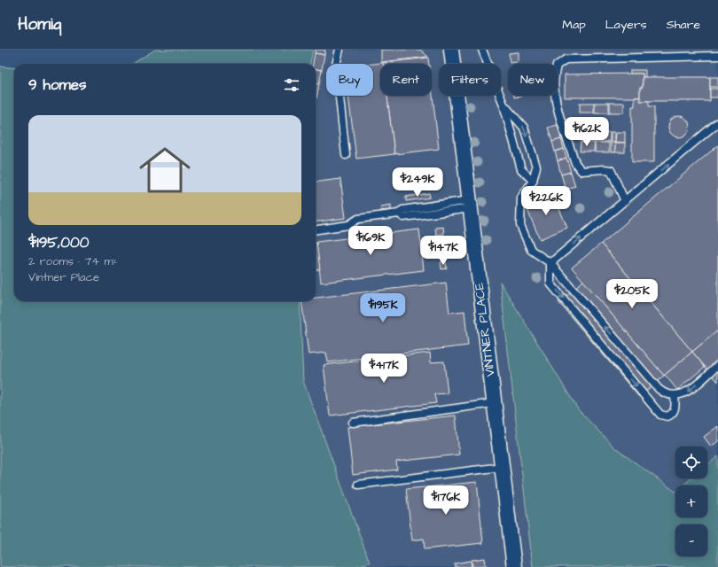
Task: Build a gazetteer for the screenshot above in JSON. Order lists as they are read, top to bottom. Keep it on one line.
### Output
{"streets":{"street":["VINTNER PLACE"]},"page":{"header":"Homiq","nav":["Map","Layers","Share"],"chip":["Buy","Rent","Filters","New"],"heading":"9 homes","list":[{"name":"$195,000","note":"2 rooms · 74 m² · Vintner Place"}],"price":["$162K","$249K","$226K","$169K","$147K","$205K","$195K","$417K","$176K"],"map_buttons":["+","−"]}}
